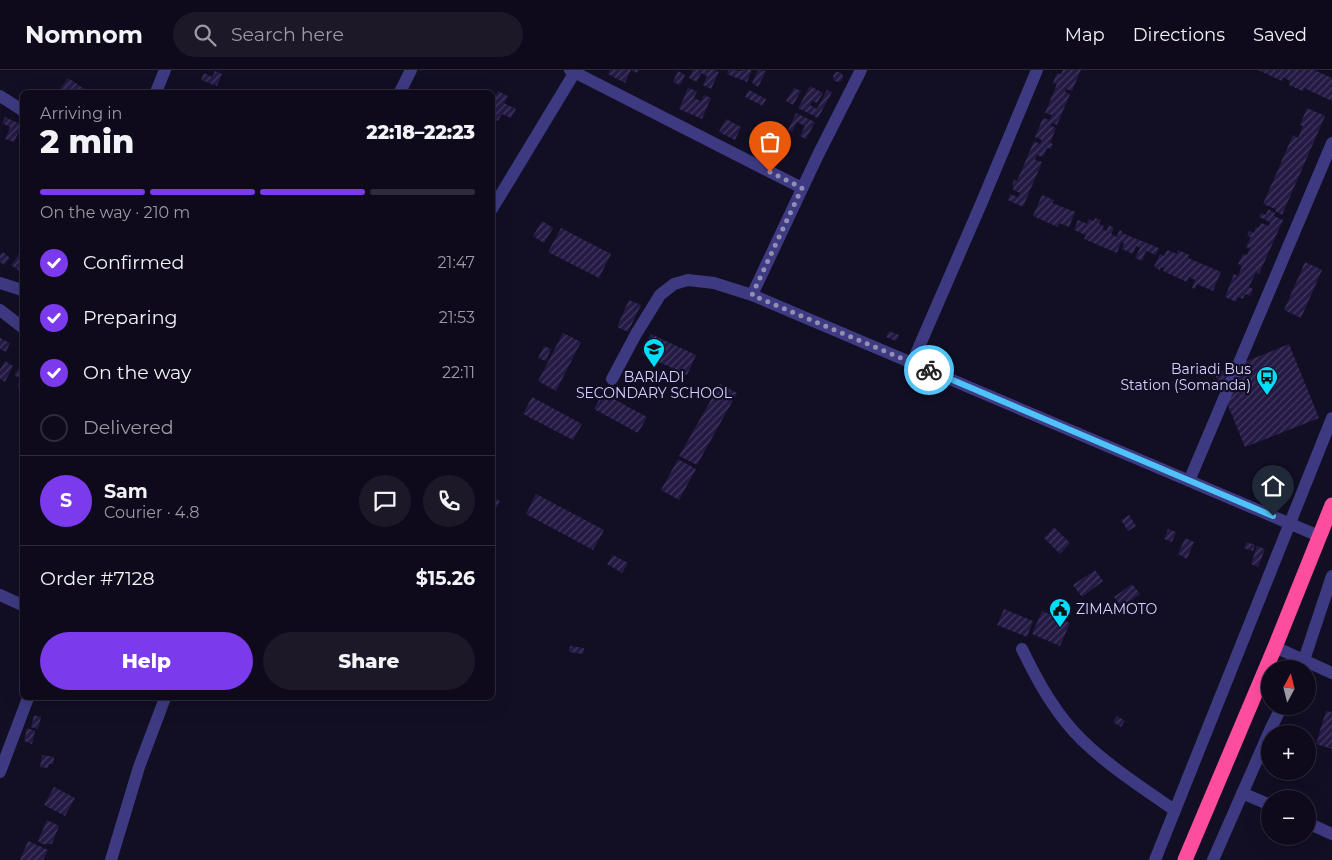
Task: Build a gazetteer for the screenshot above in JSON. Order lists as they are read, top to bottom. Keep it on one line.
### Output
{"places":{"school or university":["BARIADI SECONDARY SCHOOL"],"bus stop":["Bariadi Bus Station (Somanda)"],"public building":["ZIMAMOTO"]},"north":"top","page":{"header":"Nomnom","search":"Search here","nav":["Map","Directions","Saved"],"heading":["2 min","Arriving in","22:18–22:23"],"panel":["Sam","Courier · 4.8","Order #7128","$15.26"],"bar":"On the way · 210 m","list":[["Confirmed","21:47"],["Preparing","21:53"],["On the way","22:11"],"Delivered"],"round":"S","buttons":["Help","Share"],"map_buttons":["+","−"]}}
